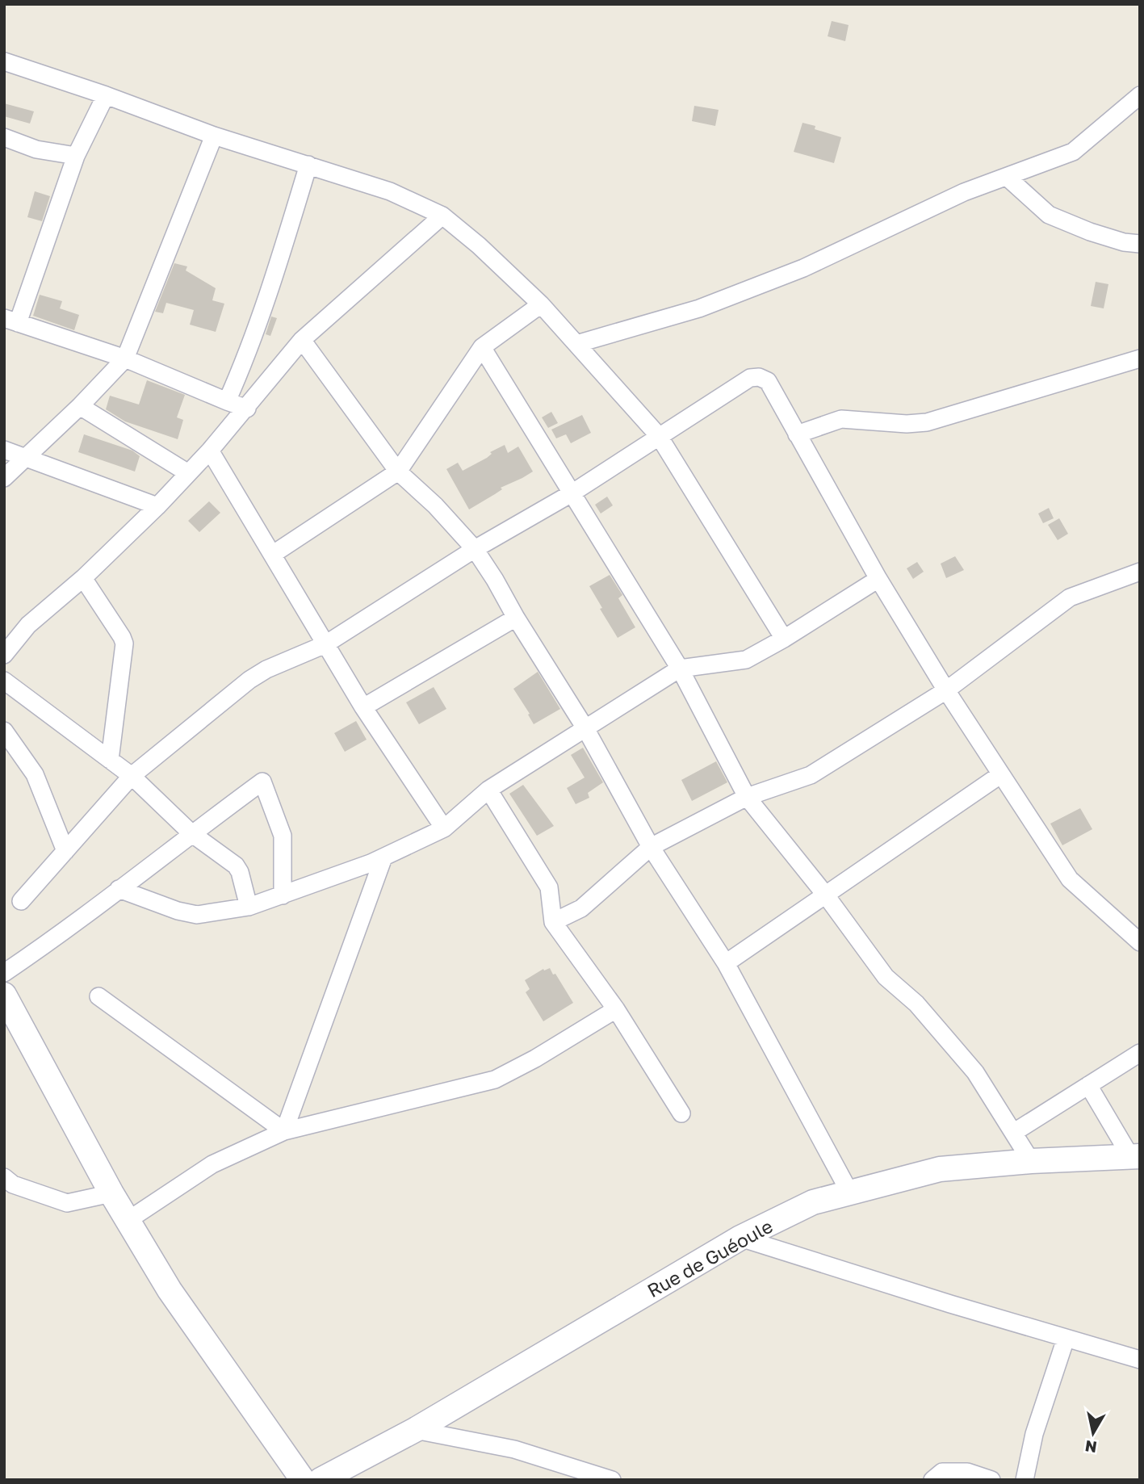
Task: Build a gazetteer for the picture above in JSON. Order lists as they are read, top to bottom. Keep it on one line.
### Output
{"streets":{"main road":["Rue de Guéoule"]},"north":"bottom"}
